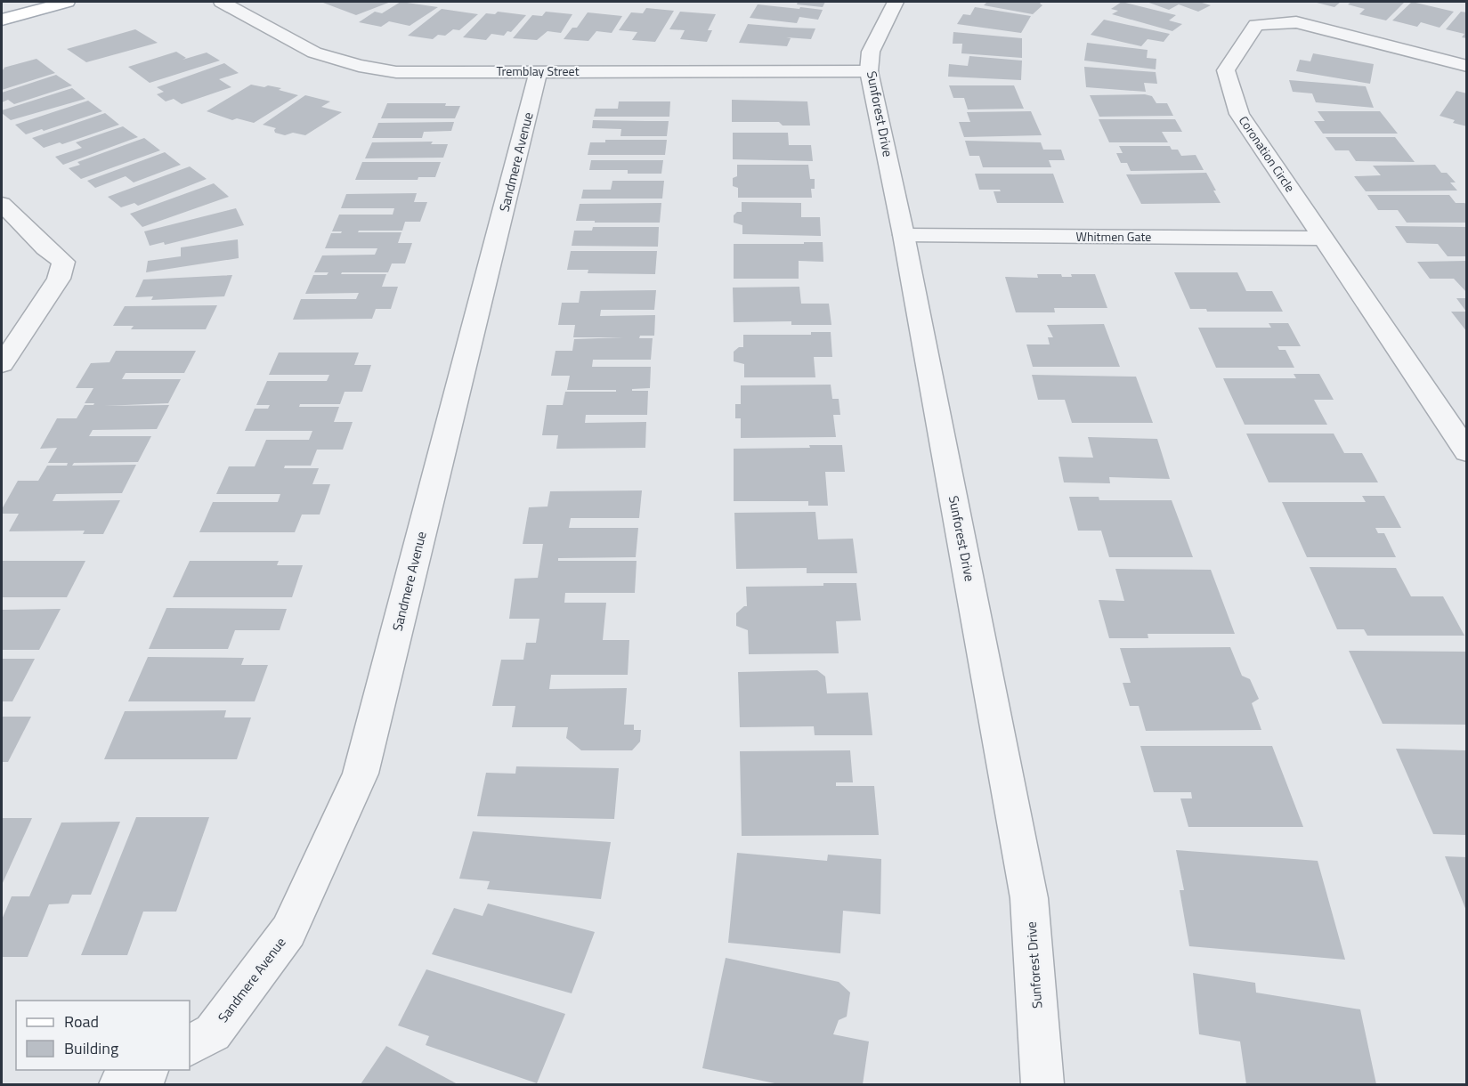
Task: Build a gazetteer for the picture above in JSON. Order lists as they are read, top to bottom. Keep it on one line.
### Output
{"streets":{"street":["Tremblay Street","Sunforest Drive","Coronation Circle","Sandmere Avenue","Whitmen Gate"]},"crossings":[["Tremblay Street","Sunforest Drive"],["Tremblay Street","Sandmere Avenue"],["Sunforest Drive","Whitmen Gate"],["Coronation Circle","Whitmen Gate"]],"legend":["Road","Building"]}
